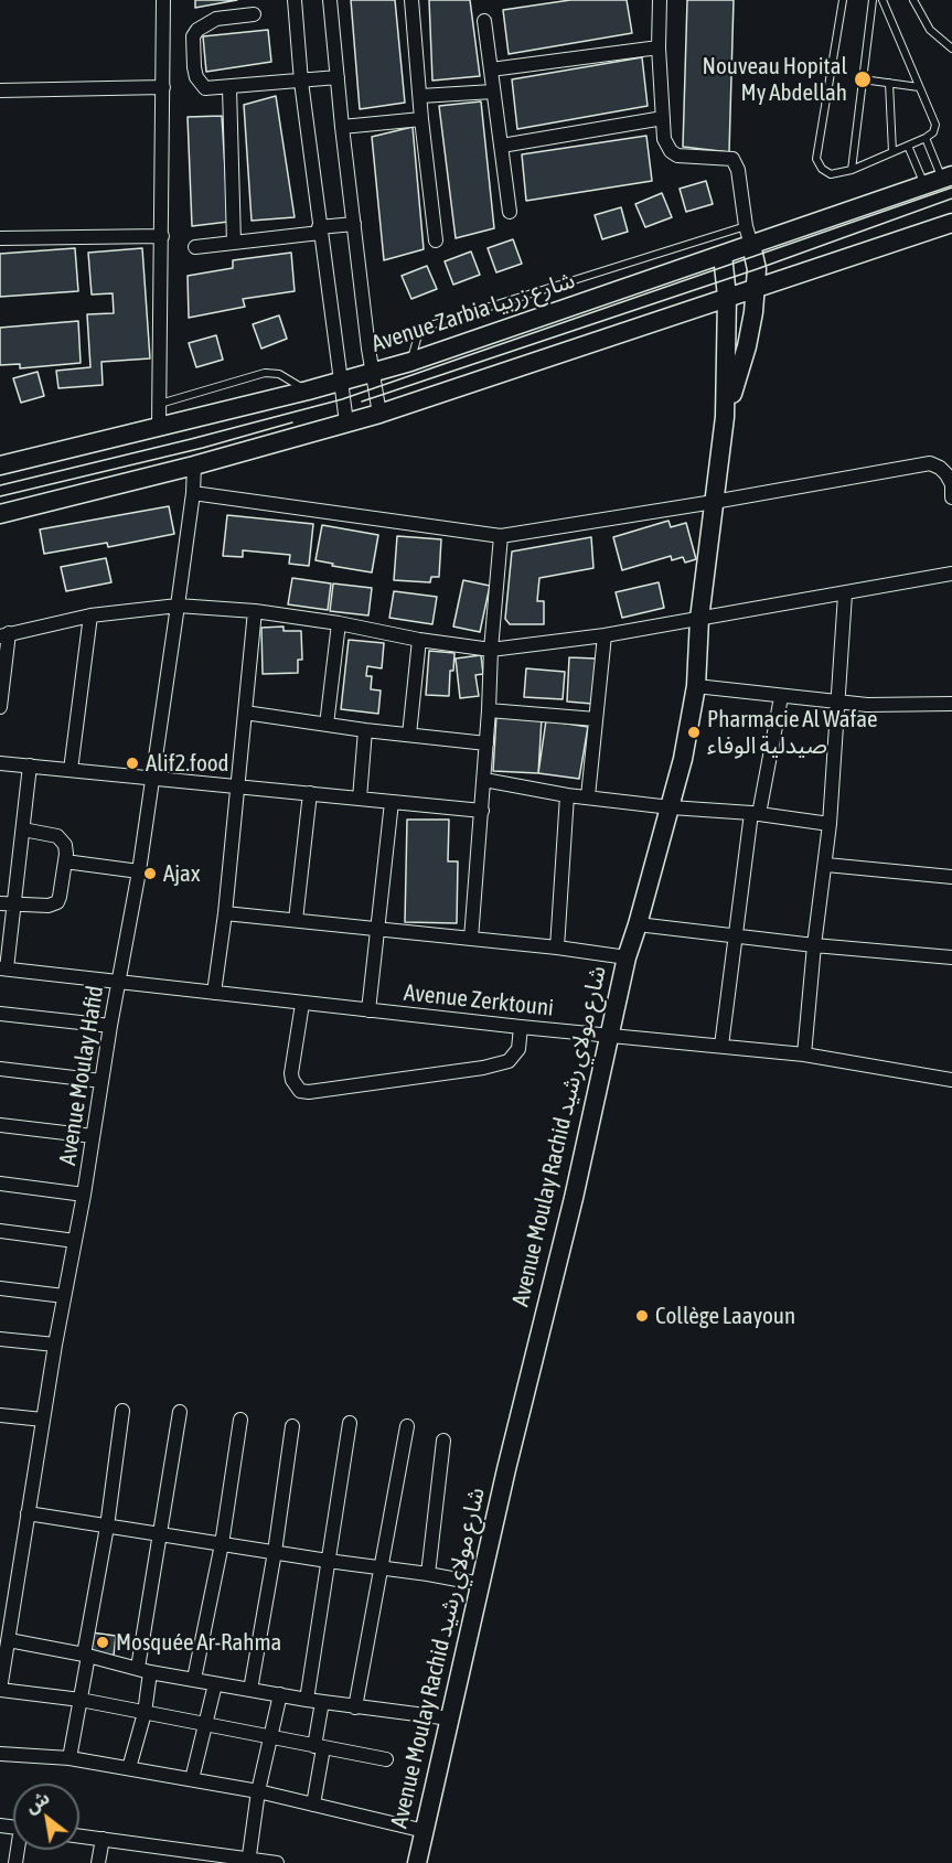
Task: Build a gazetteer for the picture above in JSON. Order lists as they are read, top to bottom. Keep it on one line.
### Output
{"streets":{"main road":["Avenue Zarbia شارع زربيا","Avenue Moulay Rachid شارع مولاي رشيد"],"street":["Avenue Zerktouni","Avenue Moulay Hafid"]},"crossings":[["Avenue Zarbia شارع زربيا","Avenue Moulay Rachid شارع مولاي رشيد"],["Avenue Zerktouni","Avenue Moulay Hafid"],["Avenue Zerktouni","Avenue Moulay Rachid شارع مولاي رشيد"]],"places":["Nouveau Hopital My Abdellah","Pharmacie Al Wafae صيدلية الوفاء","Alif2.food","Ajax","Collège Laayoun","Mosquée Ar-Rahma"],"north":"top left"}
